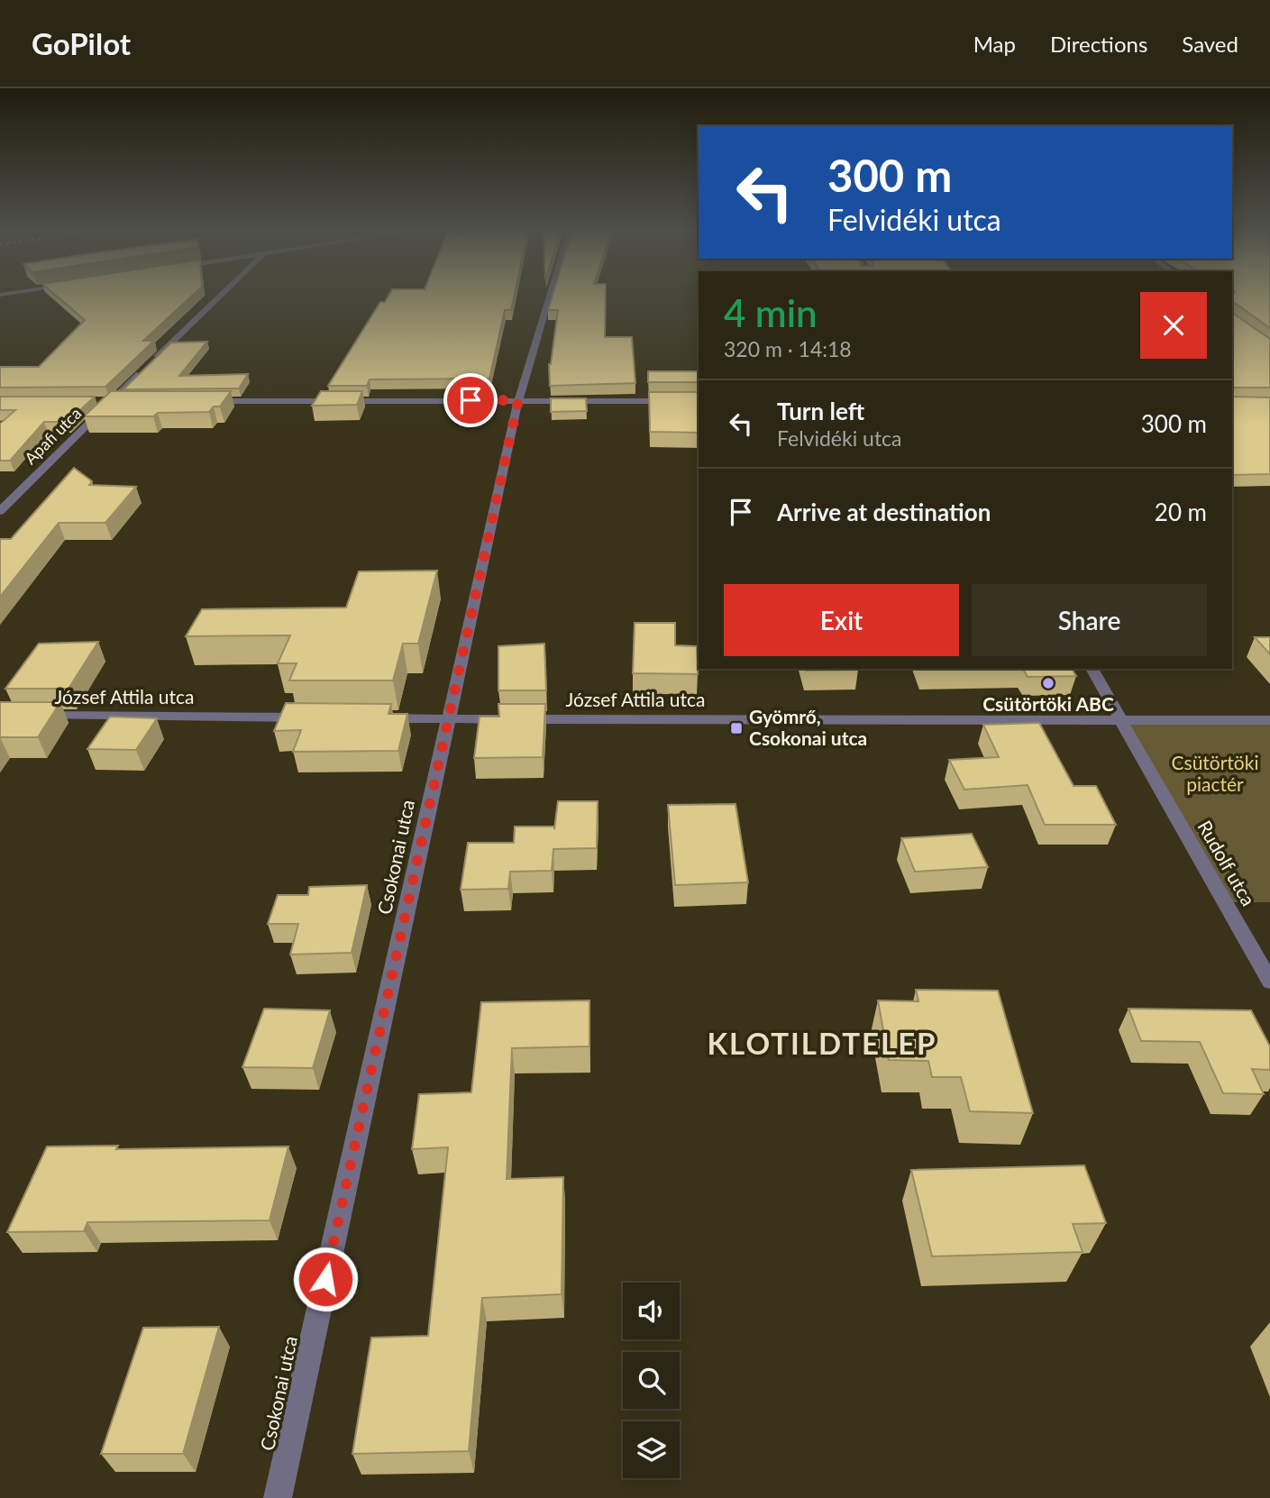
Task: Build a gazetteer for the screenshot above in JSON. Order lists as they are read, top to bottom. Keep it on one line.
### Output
{"streets":{"street":["Apafi utca","József Attila utca","Csokonai utca","Rudolf utca"]},"crossings":[["József Attila utca","Csokonai utca"],["József Attila utca","Rudolf utca"]],"districts":["KLOTILDTELEP"],"parks":["Csütörtöki piactér"],"places":{"other":["Csütörtöki ABC"],"transit":["Gyömrő, Csokonai utca"]},"page":{"header":"GoPilot","nav":["Map","Directions","Saved"],"turn":["300 m","Felvidéki utca"],"heading":["4 min","320 m · 14:18"],"list":[{"name":"Turn left","note":"Felvidéki utca","value":"300 m"},{"name":"Arrive at destination","value":"20 m"}],"buttons":["Exit","Share"]}}
